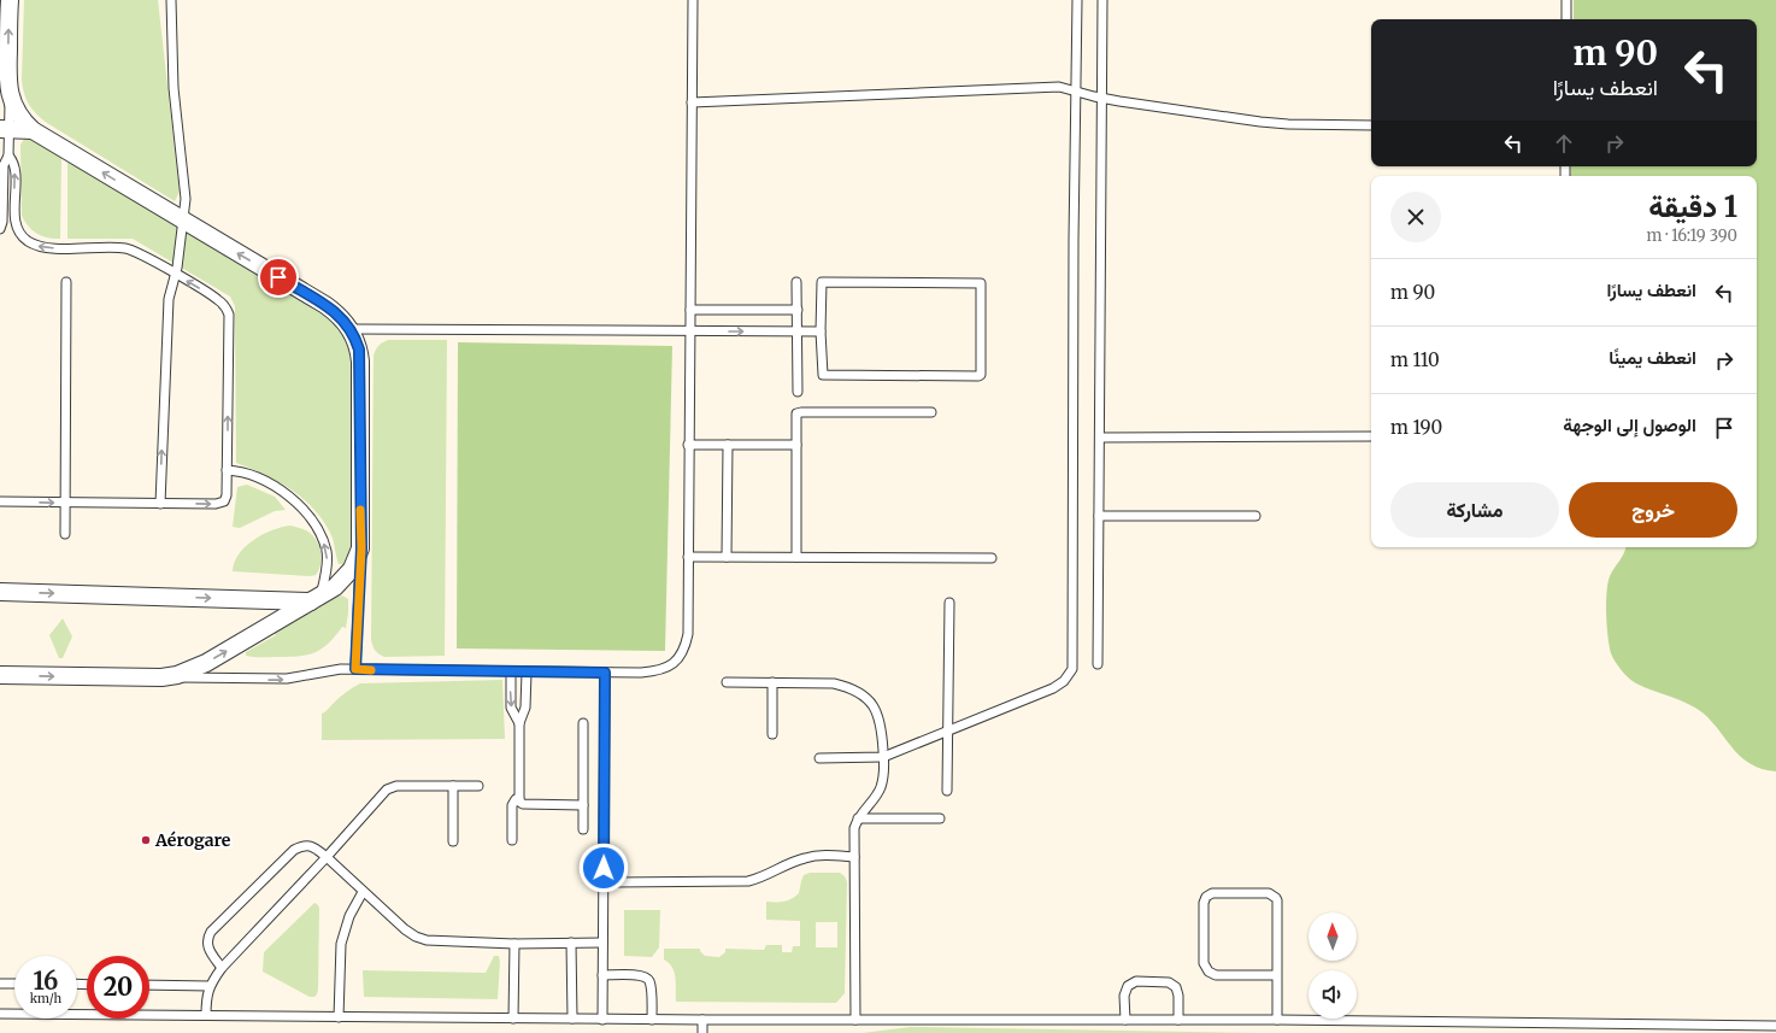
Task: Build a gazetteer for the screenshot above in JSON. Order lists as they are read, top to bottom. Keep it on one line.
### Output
{"places":["Aérogare"],"north":"top","page":{"turn":["90 m","انعطف يسارًا"],"heading":["1 دقيقة","390 m · 16:19"],"list":[{"name":"انعطف يسارًا","value":"90 m"},{"name":"انعطف يمينًا","value":"110 m"},{"name":"الوصول إلى الوجهة","value":"190 m"}],"buttons":["خروج","مشاركة"],"speed":"16 km/h","limit":"20"}}
